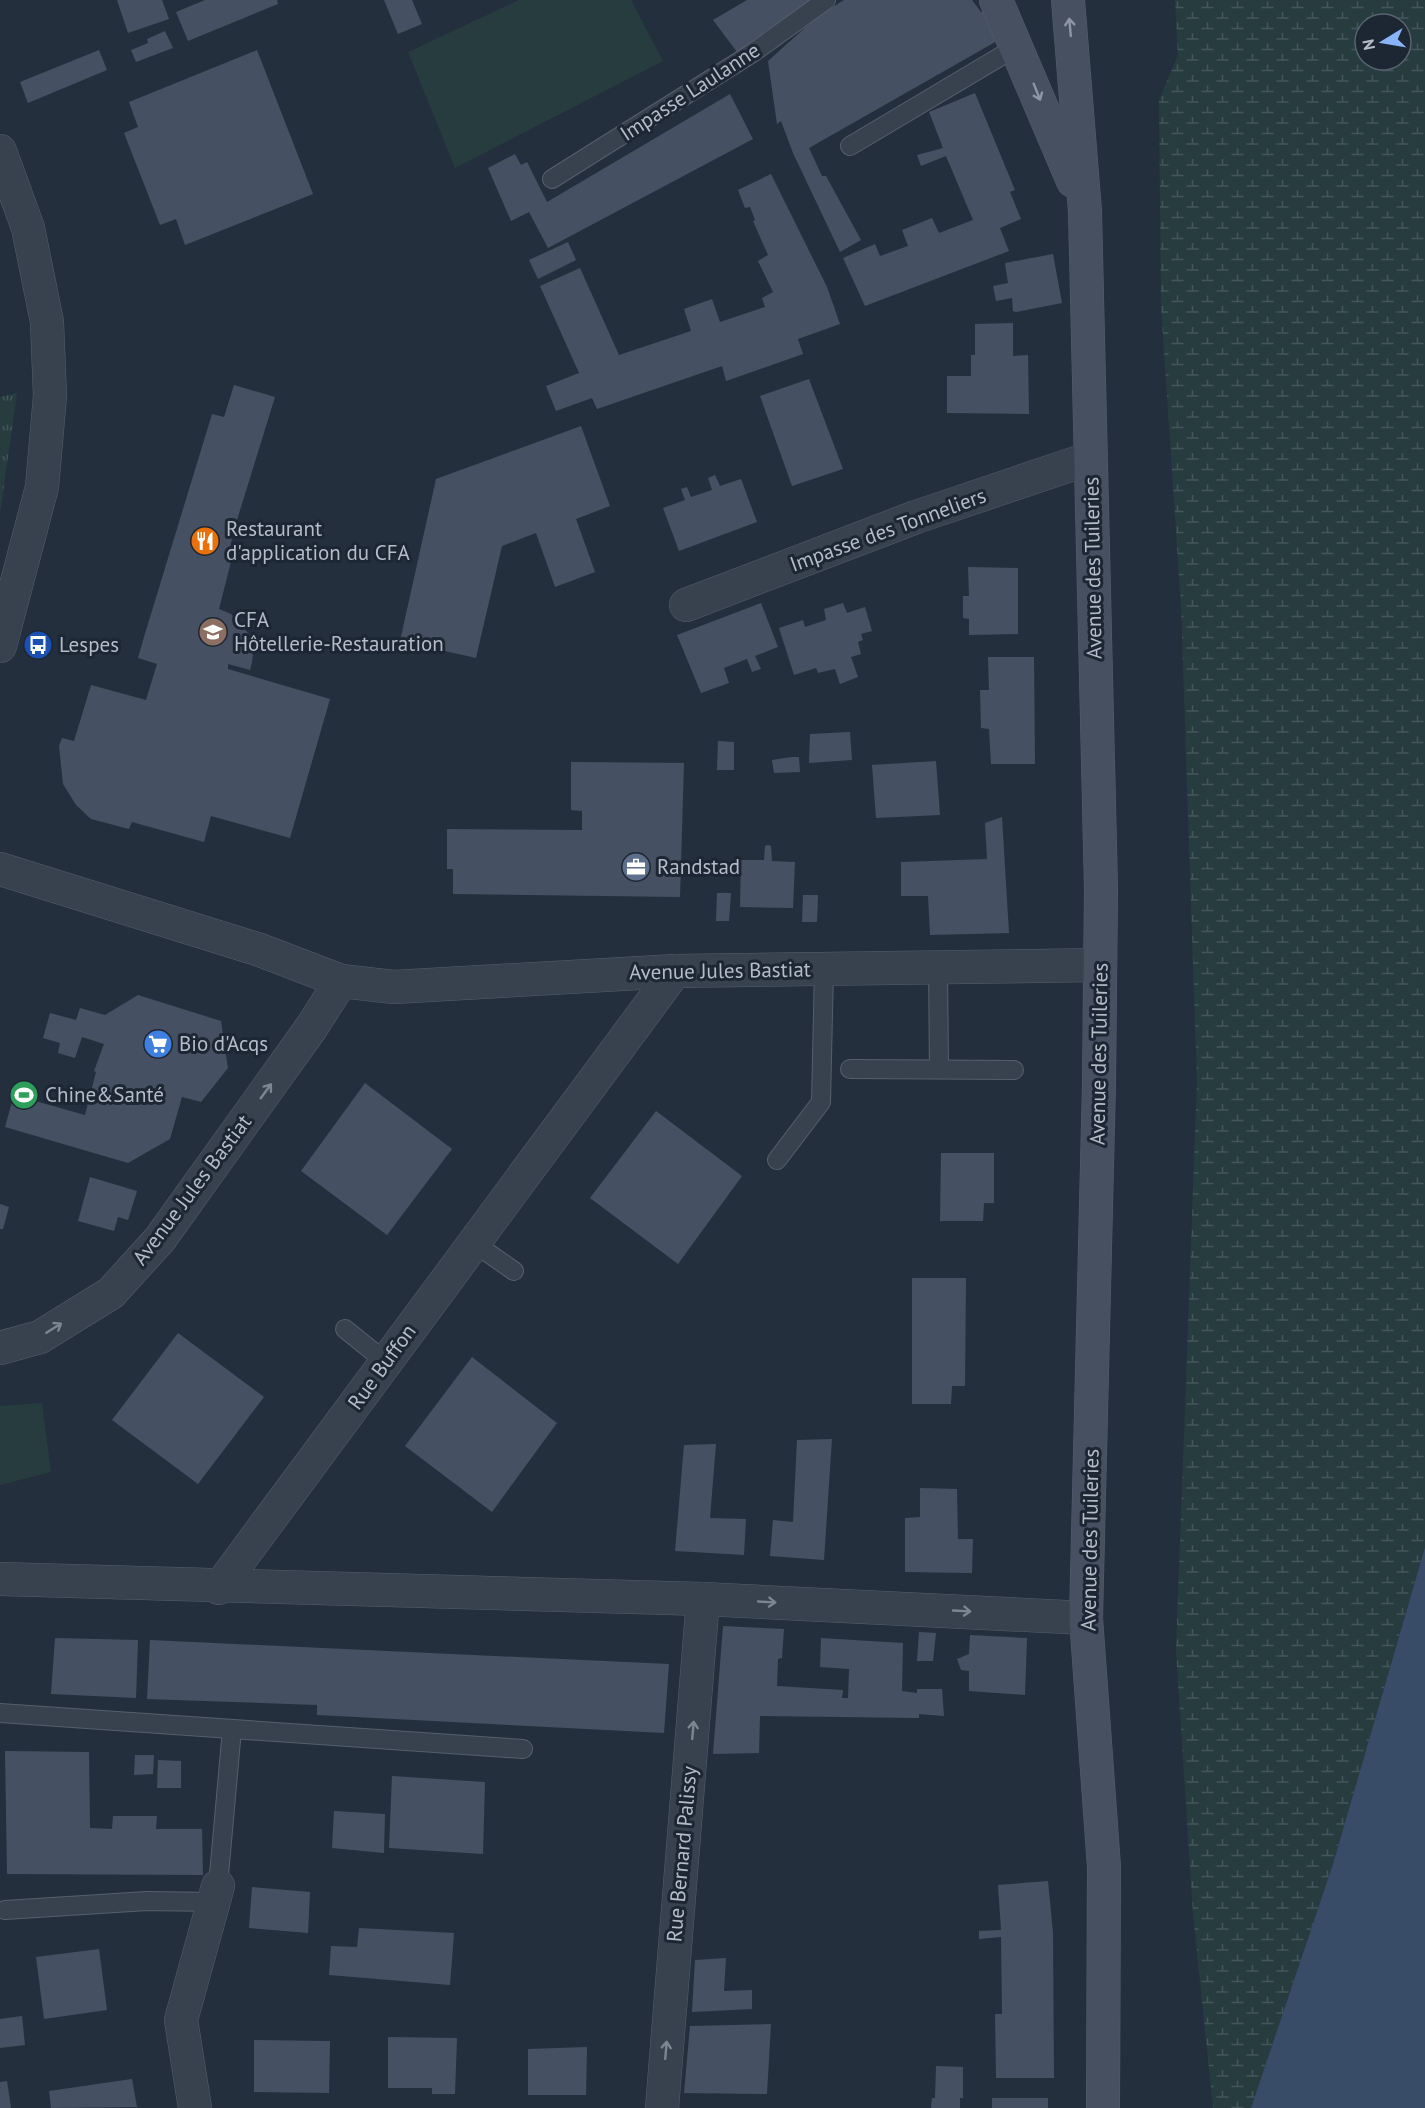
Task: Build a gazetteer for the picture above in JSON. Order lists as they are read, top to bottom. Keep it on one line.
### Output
{"streets":{"main road":["Avenue des Tuileries"],"street":["Impasse des Tonneliers","Avenue Jules Bastiat","Rue Buffon","Rue Bernard Palissy"],"lane":["Impasse Laulanne"]},"crossings":[["Impasse des Tonneliers","Avenue des Tuileries"],["Avenue des Tuileries","Avenue Jules Bastiat"],["Avenue Jules Bastiat","Rue Buffon"]],"one_way":["Rue Bernard Palissy"],"places":{"restaurant":["Restaurant d'application du CFA"],"school or university":["CFA Hôtellerie-Restauration"],"bus stop":["Lespes"],"office":["Randstad"],"supermarket":["Bio d'Acqs"],"sports":["Chine&Santé"]},"north":"left"}
